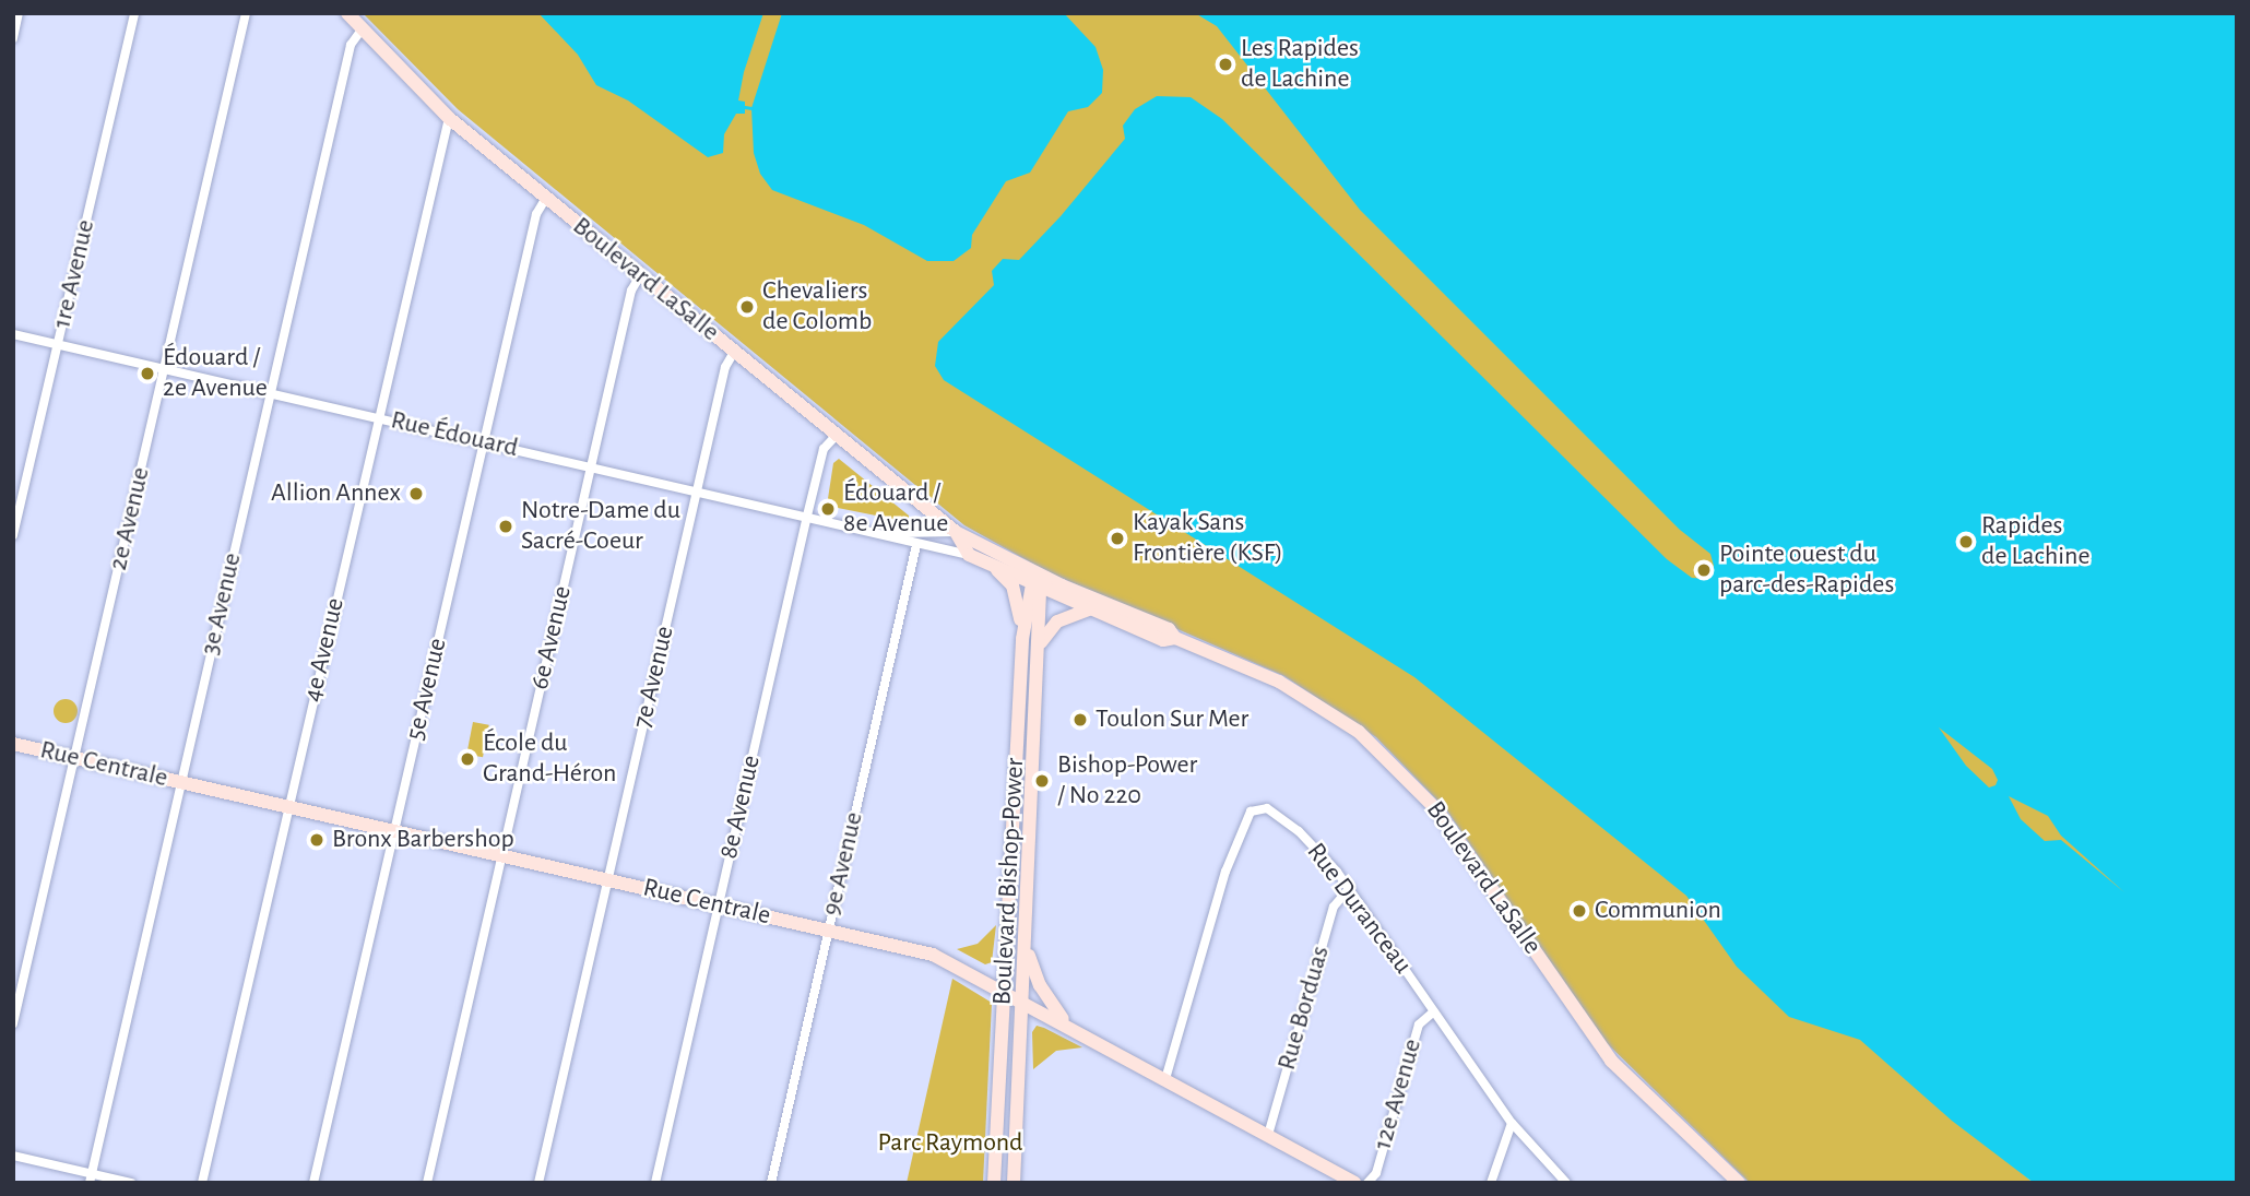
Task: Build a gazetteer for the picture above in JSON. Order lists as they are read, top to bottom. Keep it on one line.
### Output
{"streets":{"street":["1re Avenue","Boulevard LaSalle","Rue Édouard","2e Avenue","3e Avenue","6e Avenue","4e Avenue","7e Avenue","5e Avenue","Rue Centrale","8e Avenue","9e Avenue","Boulevard Bishop-Power","Rue Duranceau","Rue Borduas","12e Avenue"]},"crossings":[["1re Avenue","Rue Édouard"],["Boulevard LaSalle","Rue Édouard"],["Boulevard LaSalle","3e Avenue"],["Boulevard LaSalle","6e Avenue"],["Boulevard LaSalle","4e Avenue"],["Boulevard LaSalle","7e Avenue"],["Boulevard LaSalle","5e Avenue"],["Boulevard LaSalle","8e Avenue"],["Boulevard LaSalle","Boulevard Bishop-Power"],["Rue Édouard","2e Avenue"],["Rue Édouard","3e Avenue"],["Rue Édouard","6e Avenue"],["Rue Édouard","4e Avenue"],["Rue Édouard","7e Avenue"],["Rue Édouard","5e Avenue"],["Rue Édouard","8e Avenue"],["Rue Édouard","9e Avenue"],["2e Avenue","Rue Centrale"],["3e Avenue","Rue Centrale"],["6e Avenue","Rue Centrale"],["4e Avenue","Rue Centrale"],["7e Avenue","Rue Centrale"],["5e Avenue","Rue Centrale"],["Rue Centrale","8e Avenue"],["Rue Centrale","9e Avenue"],["Rue Centrale","Boulevard Bishop-Power"],["Rue Centrale","Rue Duranceau"],["Rue Centrale","Rue Borduas"],["Rue Duranceau","Rue Borduas"],["Rue Duranceau","12e Avenue"]],"parks":["Parc Raymond"],"places":["Les Rapides de Lachine","Chevaliers de Colomb","Édouard / 2e Avenue","Allion Annex","Édouard / 8e Avenue","Notre-Dame du Sacré-Coeur","Kayak Sans Frontière (KSF)","Rapides de Lachine","Pointe ouest du parc-des-Rapides","Toulon Sur Mer","École du Grand-Héron","Bishop-Power / No 220","Bronx Barbershop","Communion"]}
